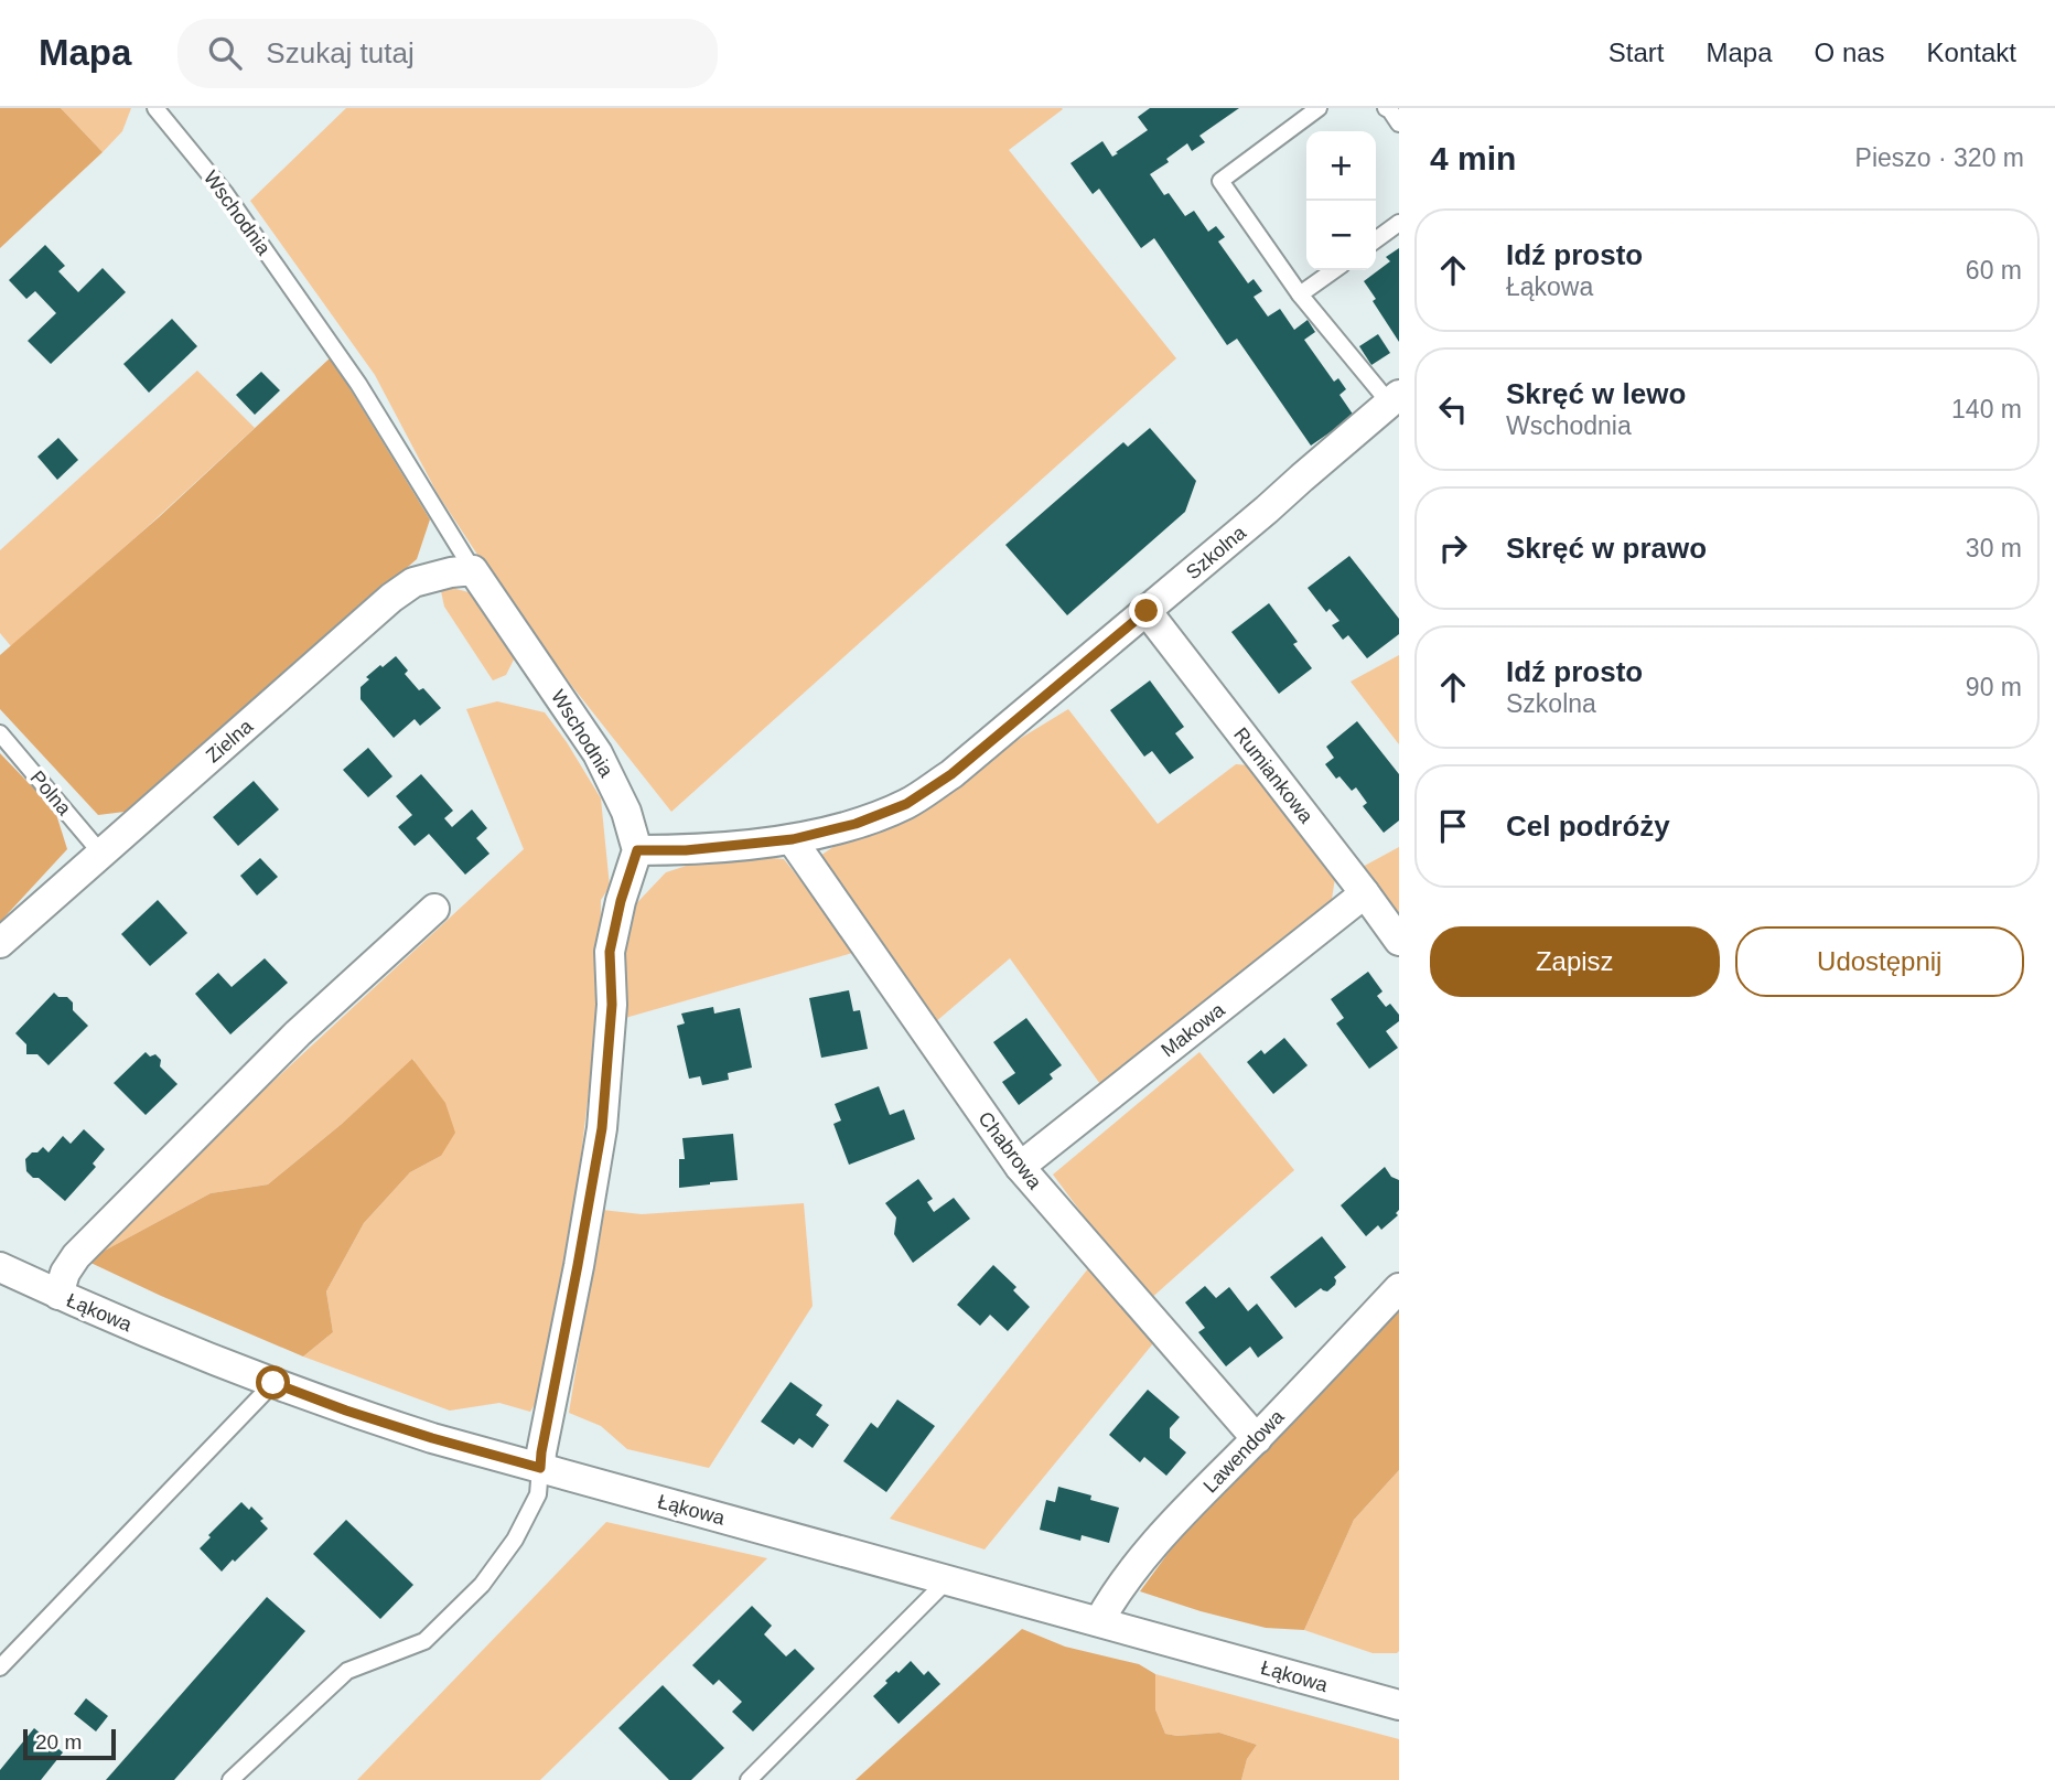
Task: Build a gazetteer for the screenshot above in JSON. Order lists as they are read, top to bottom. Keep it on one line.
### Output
{"streets":{"street":["Wschodnia","Szkolna","Zielna","Rumiankowa","Makowa","Chabrowa","Łąkowa","Lawendowa"],"lane":["Polna"]},"crossings":[["Wschodnia","Szkolna"],["Wschodnia","Zielna"],["Szkolna","Rumiankowa"],["Szkolna","Chabrowa"],["Zielna","Polna"],["Rumiankowa","Makowa"],["Makowa","Chabrowa"],["Chabrowa","Lawendowa"],["Łąkowa","Lawendowa"]],"scale_bar":"20 m","page":{"header":"Mapa","search":"Szukaj tutaj","nav":["Start","Mapa","O nas","Kontakt"],"heading":["4 min","Pieszo · 320 m"],"map_buttons":["+","−"],"list":[["Idź prosto","Łąkowa","60 m"],["Skręć w lewo","Wschodnia","140 m"],["Skręć w prawo","30 m"],["Idź prosto","Szkolna","90 m"],"Cel podróży"],"buttons":["Zapisz","Udostępnij"],"scale":"20 m"}}
